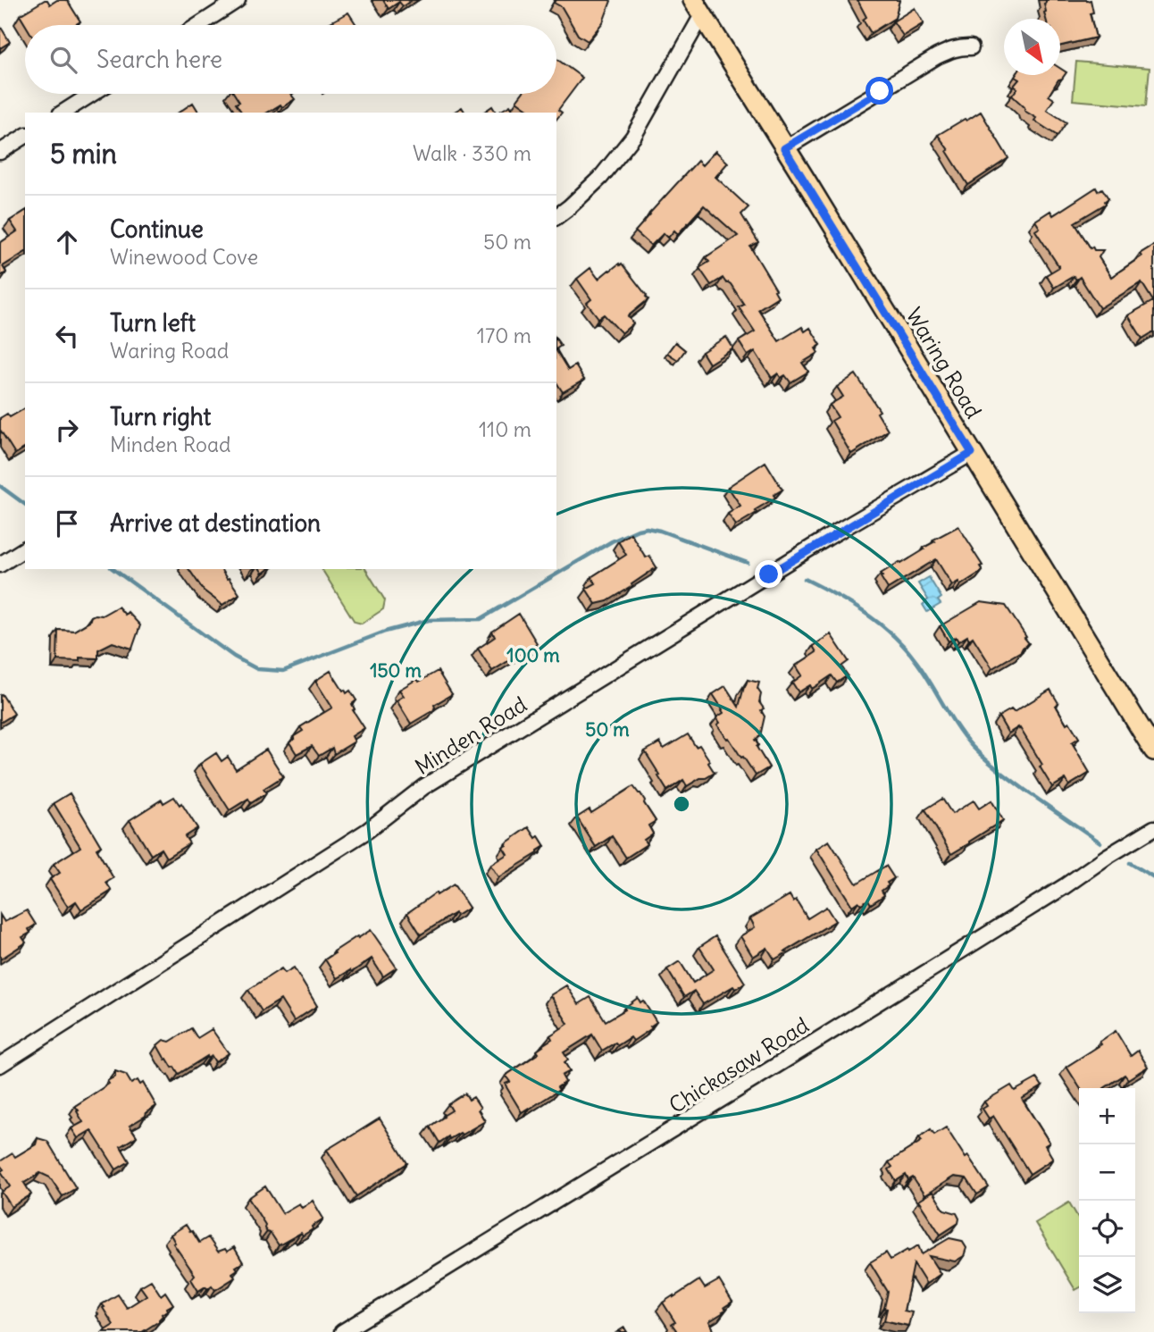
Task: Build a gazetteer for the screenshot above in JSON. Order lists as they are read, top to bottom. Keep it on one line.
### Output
{"streets":{"main road":["Waring Road"],"street":["Minden Road","Chickasaw Road"]},"crossings":[["Waring Road","Minden Road"]],"north":"bottom right","page":{"search":"Search here","heading":["5 min","Walk · 330 m"],"list":[["Continue","Winewood Cove","50 m"],["Turn left","Waring Road","170 m"],["Turn right","Minden Road","110 m"],"Arrive at destination"],"map_buttons":["+","−"]},"rings":["100 m","150 m","50 m"]}
